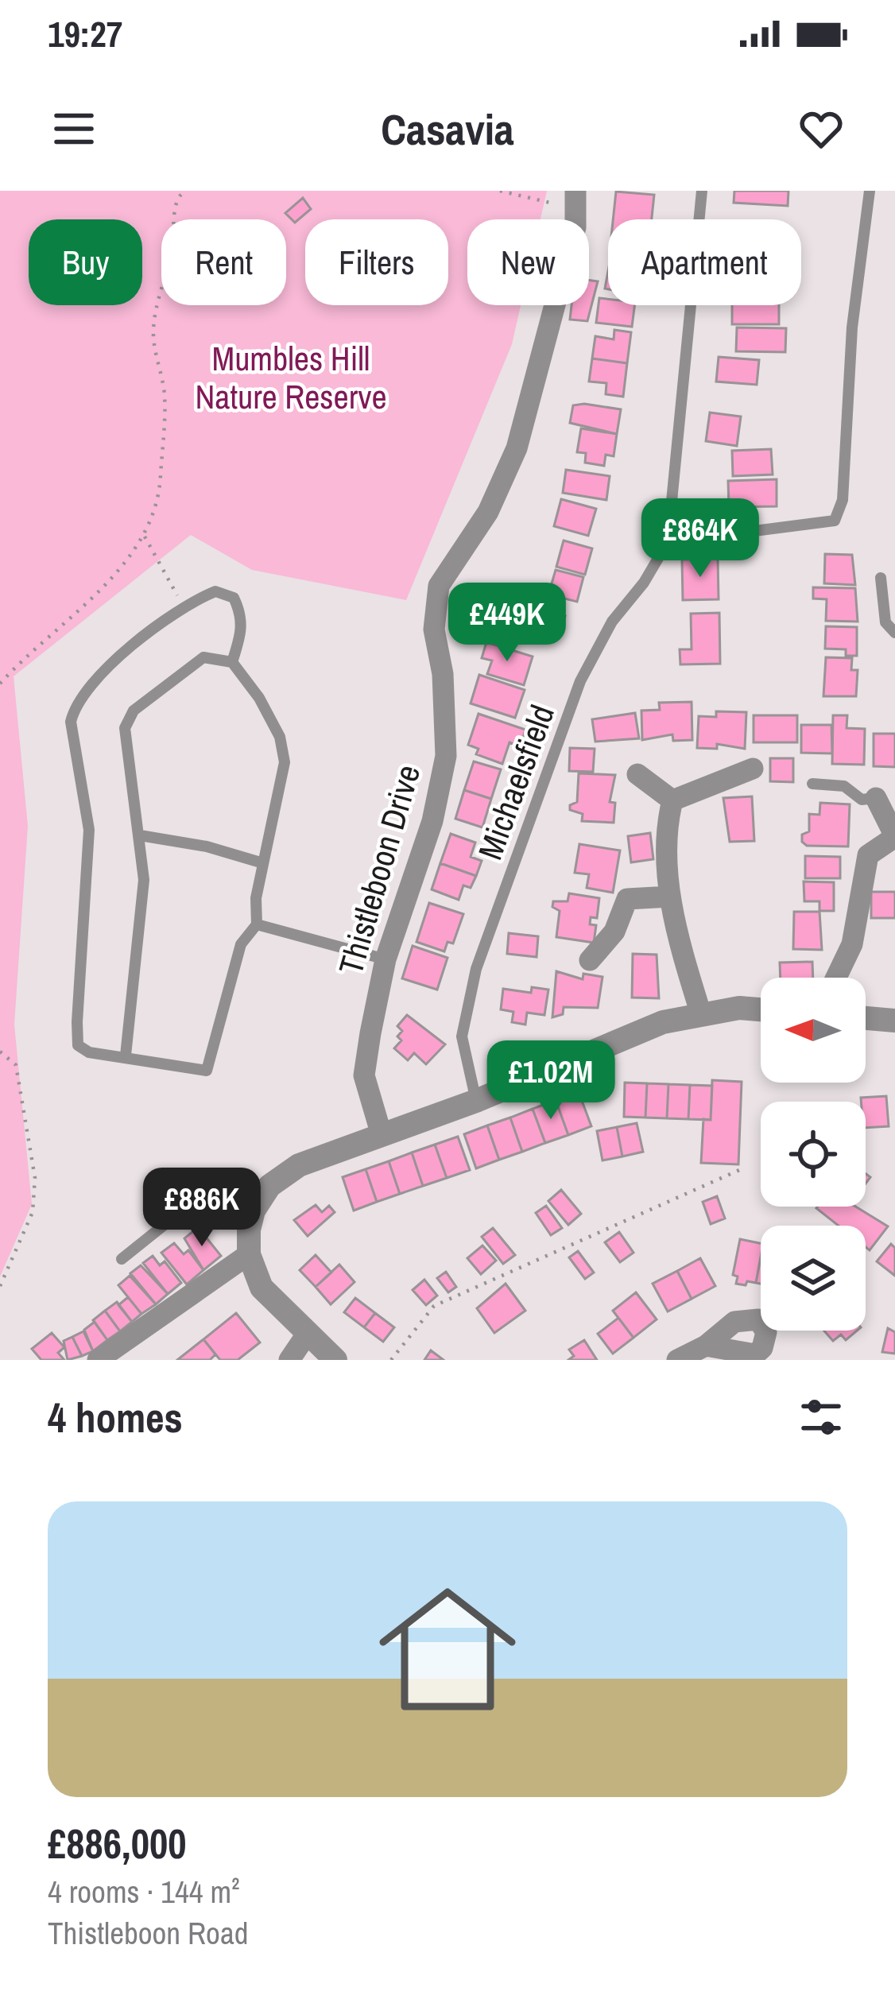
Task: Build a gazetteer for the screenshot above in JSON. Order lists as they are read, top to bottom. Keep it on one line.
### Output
{"streets":{"street":["Thistleboon Drive"],"lane":["Michaelsfield"]},"parks":["Mumbles Hill Nature Reserve"],"north":"left","page":{"status":"19:27","header":"Casavia","chip":["Buy","Rent","Filters","New","Apartment"],"price":["£864K","£449K","£1.02M","£886K"],"heading":"4 homes","list":[{"name":"£886,000","note":"4 rooms · 144 m² · Thistleboon Road"}]}}
